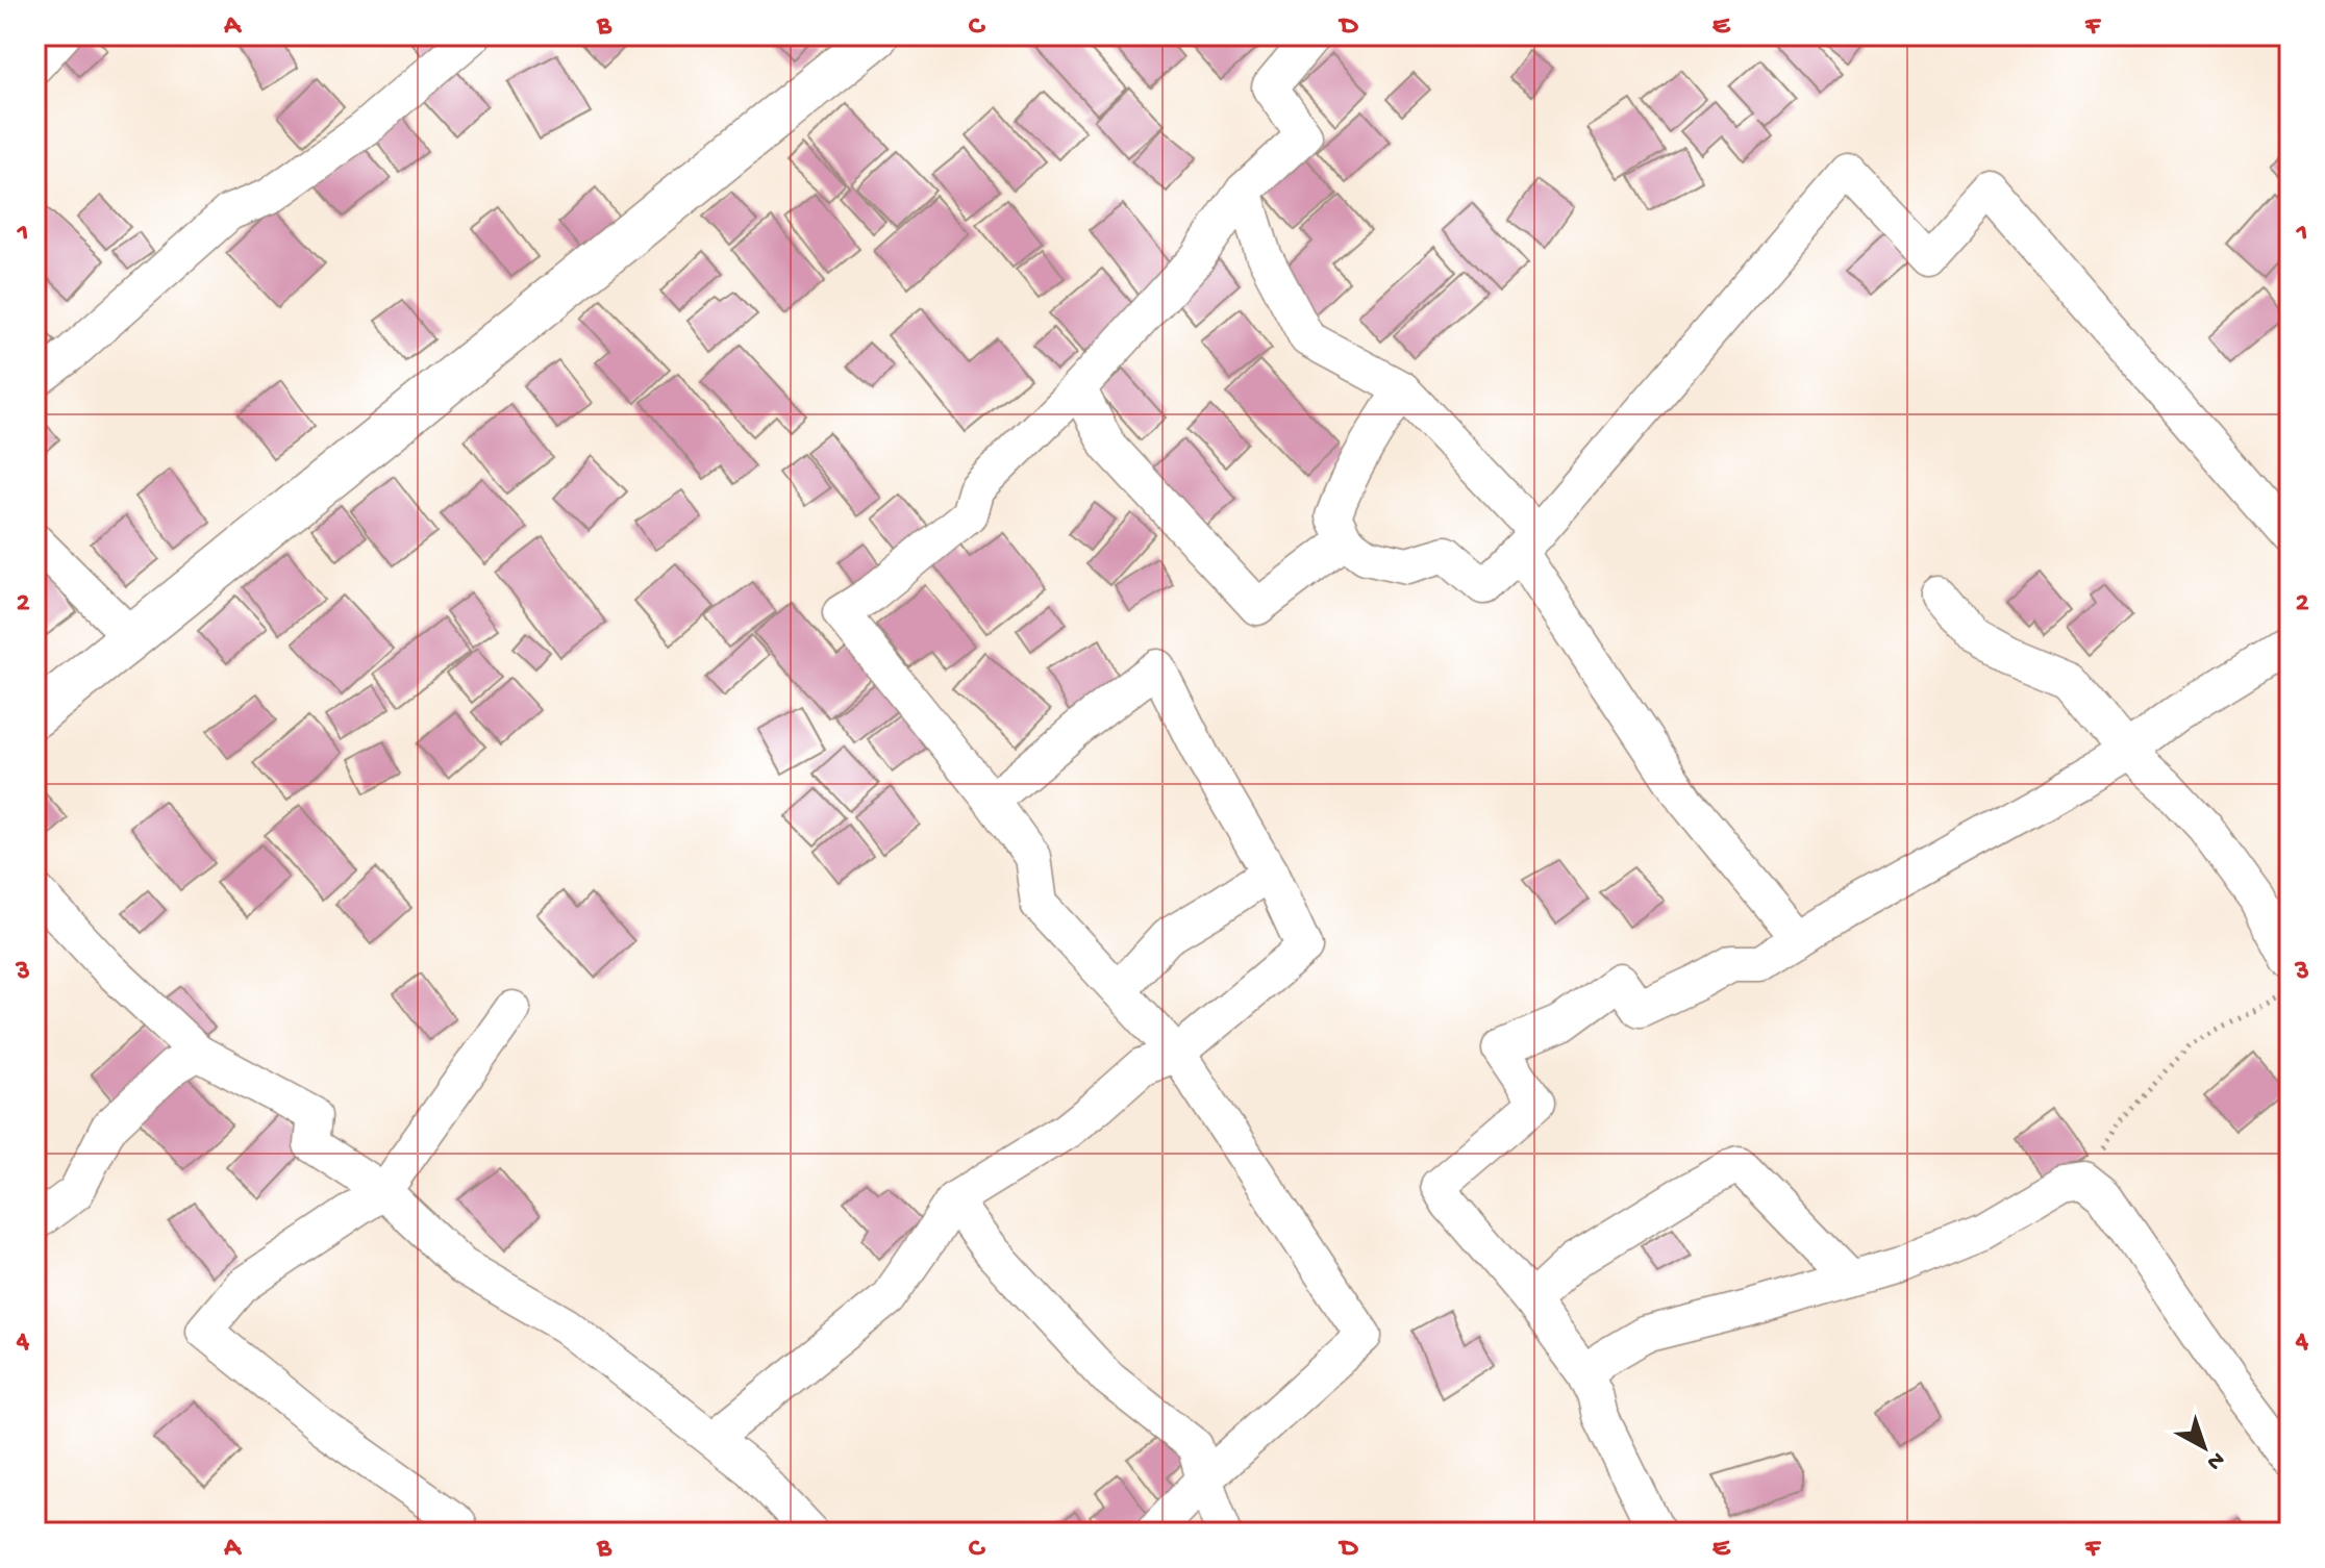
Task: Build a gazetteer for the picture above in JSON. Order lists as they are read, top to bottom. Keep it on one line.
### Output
{"north":"bottom right","grid":{"columns":["A","B","C","D","E","F"],"rows":["1","2","3","4"]}}
